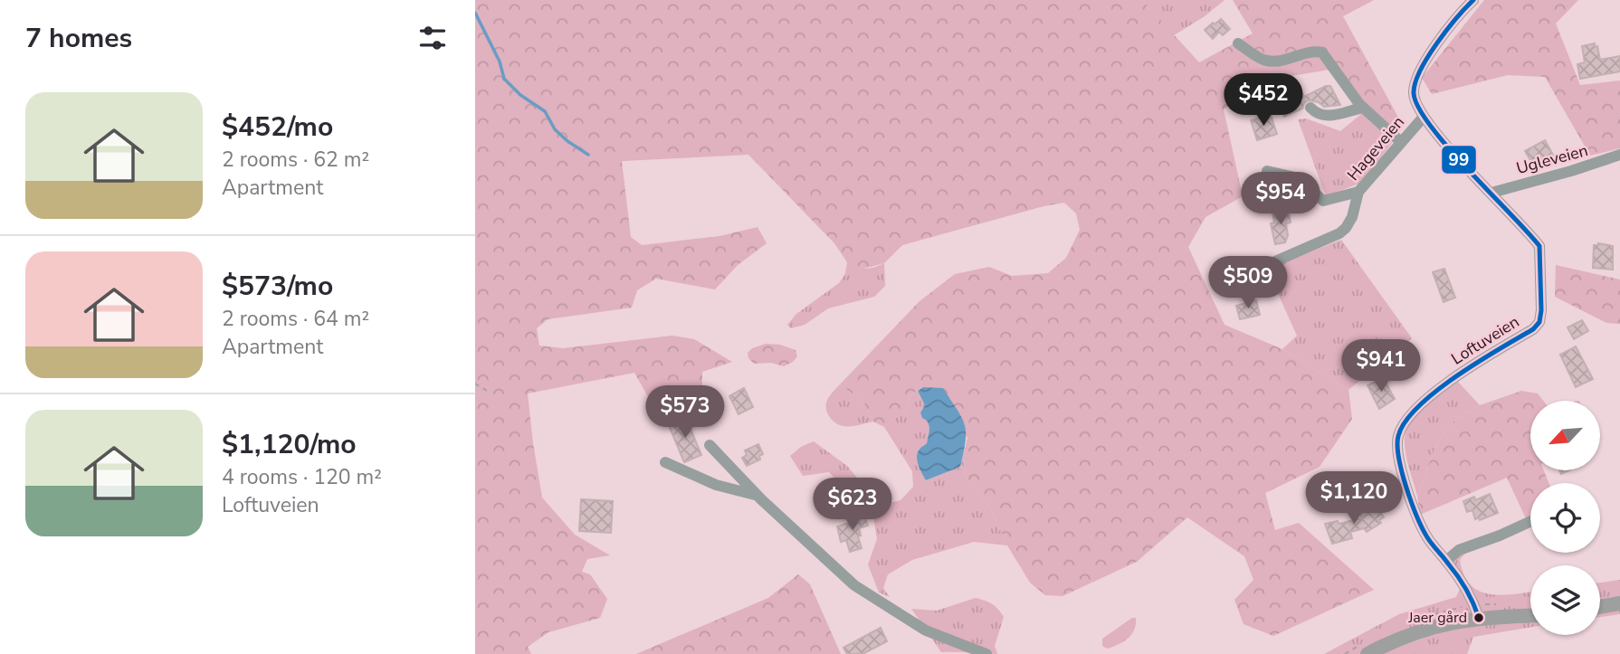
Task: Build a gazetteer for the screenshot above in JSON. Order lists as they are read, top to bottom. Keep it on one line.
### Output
{"streets":{"street":["Hageveien","Ugleveien","Loftuveien"]},"crossings":[["Hageveien","Loftuveien"],["Ugleveien","Loftuveien"]],"places":["Jaer gård"],"lines":["transit line 99"],"north":"bottom left","page":{"heading":"7 homes","price":["$452","$954","$509","$941","$573","$1,120","$623"],"list":[{"name":"$452/mo","note":"2 rooms · 62 m² · Apartment"},{"name":"$573/mo","note":"2 rooms · 64 m² · Apartment"},{"name":"$1,120/mo","note":"4 rooms · 120 m² · Loftuveien"}]}}
